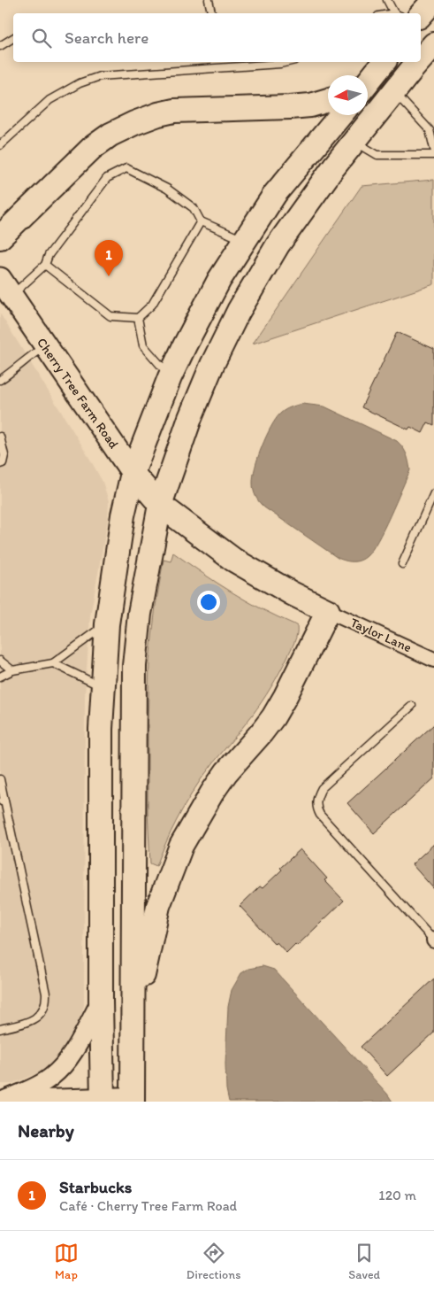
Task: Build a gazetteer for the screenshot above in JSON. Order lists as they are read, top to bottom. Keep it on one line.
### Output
{"streets":{"main road":["Cherry Tree Farm Road"],"street":["Taylor Lane"]},"north":"left","page":{"search":"Search here","pins":"1","heading":"Nearby","list":[{"mark":"1","name":"Starbucks","note":"Café · Cherry Tree Farm Road","value":"120 m"}],"nav":["Map","Directions","Saved"]}}
